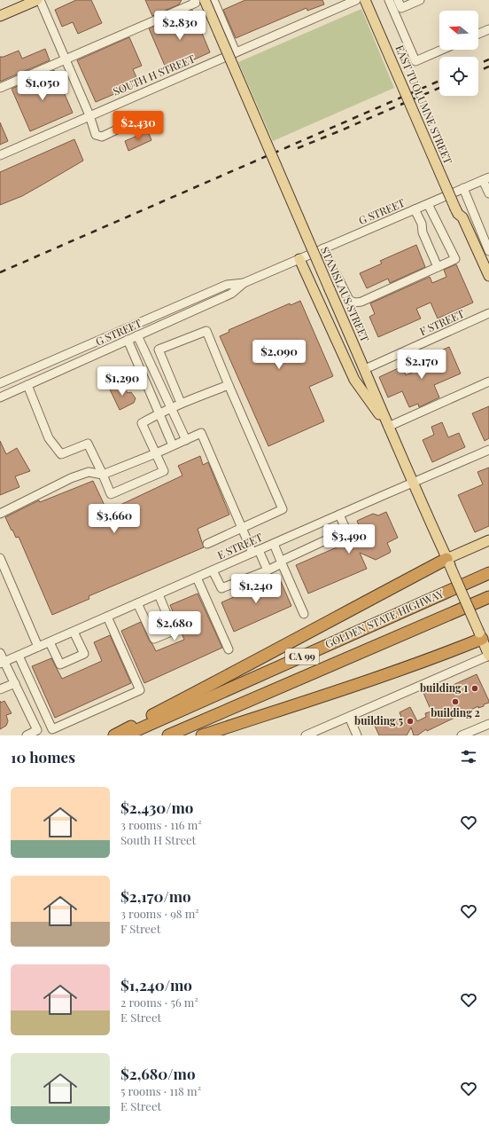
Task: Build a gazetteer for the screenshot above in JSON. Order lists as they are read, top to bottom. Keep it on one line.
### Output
{"streets":{"highway":["GOLDEN STATE HIGHWAY","CA 99"],"main road":["EAST TUOLUMNE STREET","STANISLAUS STREET"],"street":["SOUTH H STREET","G STREET","F STREET","E STREET"]},"crossings":[["STANISLAUS STREET","F STREET"],["STANISLAUS STREET","E STREET"]],"places":["building 1","building 2","building 5"],"north":"left","page":{"price":["$2,830","$1,050","$2,430","$2,090","$2,170","$1,290","$3,660","$3,490","$1,240","$2,680"],"heading":"10 homes","list":[{"name":"$2,430/mo","note":"3 rooms · 116 m² · South H Street"},{"name":"$2,170/mo","note":"3 rooms · 98 m² · F Street"},{"name":"$1,240/mo","note":"2 rooms · 56 m² · E Street"},{"name":"$2,680/mo","note":"5 rooms · 118 m² · E Street"}]}}
